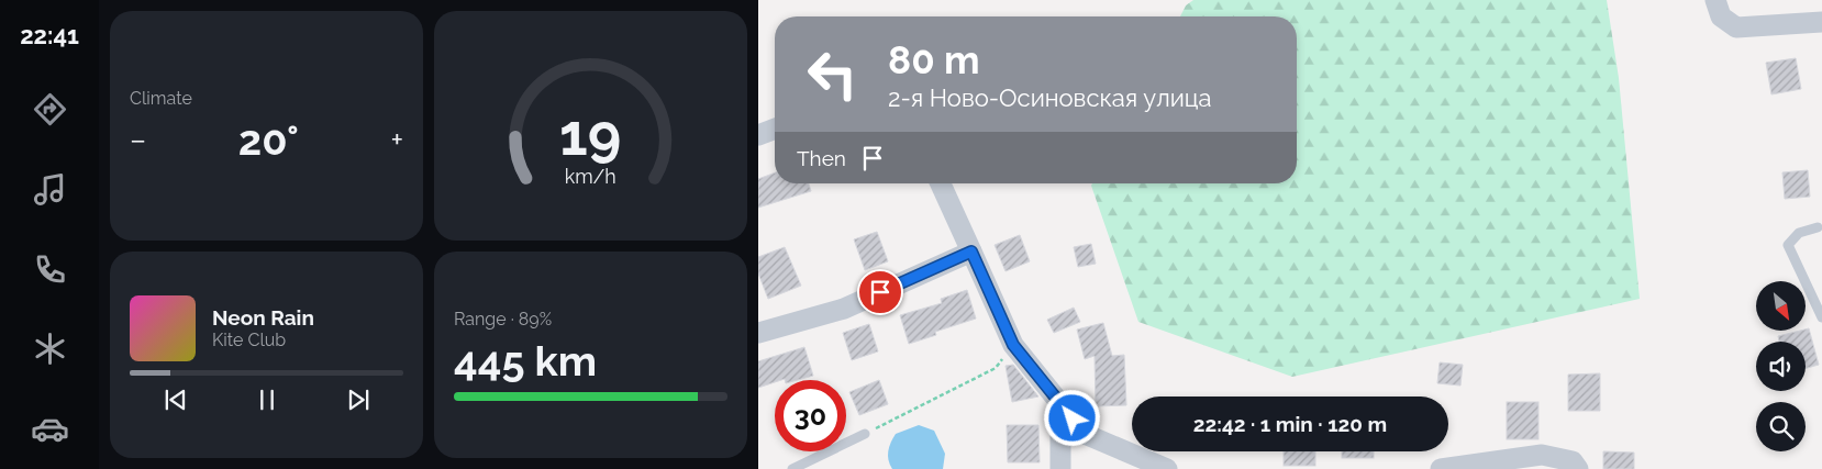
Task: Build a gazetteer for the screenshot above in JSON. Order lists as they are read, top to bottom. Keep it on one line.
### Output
{"north":"bottom right","page":{"tabs":"22:41","tile":["Climate",["Range · 89%","445 km"]],"turn":["80 m","2-я Ново-Осиновская улица"],"heat":["−","20°","+"],"then":"Then","song":["Neon Rain","Kite Club"],"limit":"30","trip":"22:42 · 1 min · 120 m","gauge":["19","km/h"]}}
